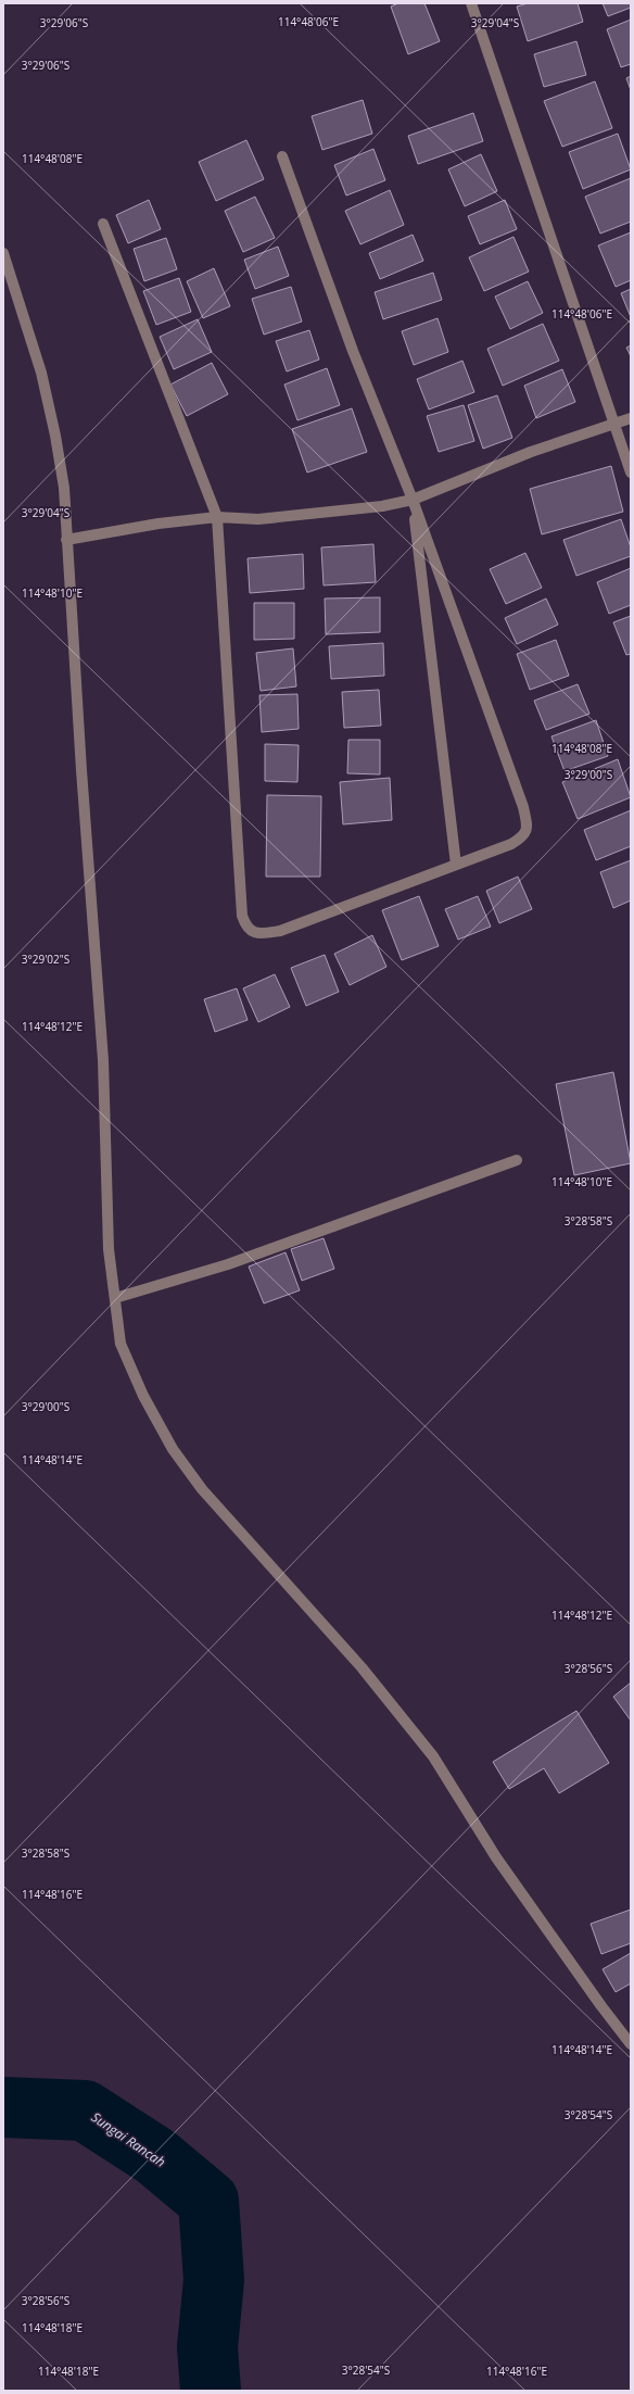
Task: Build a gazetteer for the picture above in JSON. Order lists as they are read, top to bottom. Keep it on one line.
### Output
{"water":["Sungai Rancah"],"coordinates":["114°48'06\"E","3°29'06\"S","3°29'04\"S","114°48'08\"E","114°48'10\"E","3°29'00\"S","3°29'02\"S","114°48'12\"E","3°28'58\"S","114°48'14\"E","3°28'56\"S","114°48'16\"E","3°28'54\"S","114°48'18\"E"]}
